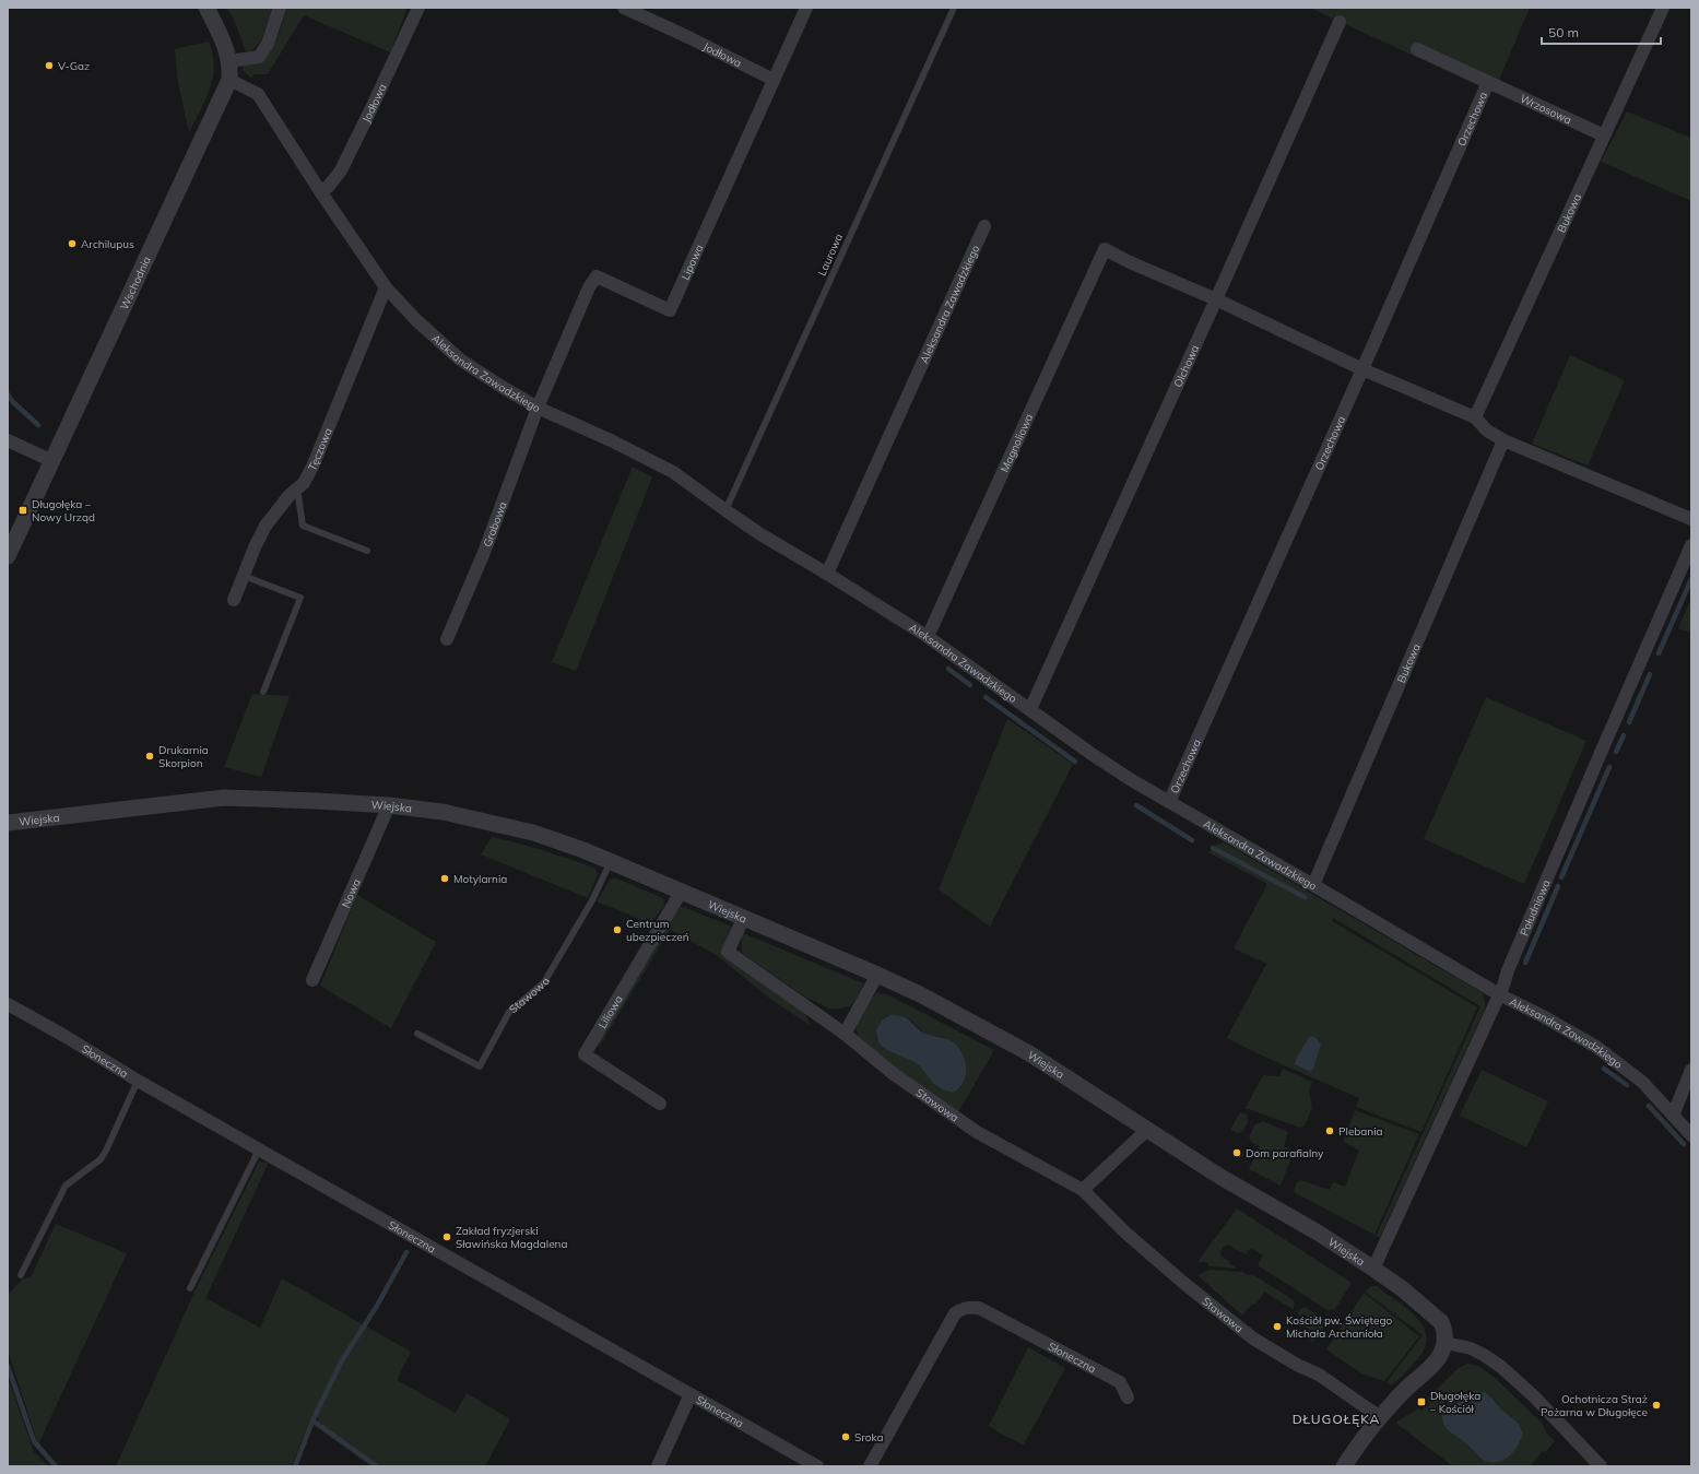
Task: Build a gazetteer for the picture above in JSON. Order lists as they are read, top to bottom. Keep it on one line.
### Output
{"streets":{"street":["Jodłowa","Wrzosowa","Orzechowa","Bukowa","Lipowa","Wschodnia","Aleksandra Zawadzkiego","Olchowa","Magnoliowa","Tęczowa","Grabowa","Wiejska","Nowa","Południowa","Stawowa","Liliowa","Słoneczna"],"lane":["Laurowa"]},"crossings":[["Jodłowa","Lipowa"],["Jodłowa","Aleksandra Zawadzkiego"],["Wrzosowa","Orzechowa"],["Wrzosowa","Bukowa"],["Orzechowa","Aleksandra Zawadzkiego"],["Bukowa","Aleksandra Zawadzkiego"],["Laurowa","Aleksandra Zawadzkiego"],["Lipowa","Aleksandra Zawadzkiego"],["Lipowa","Grabowa"],["Wschodnia","Aleksandra Zawadzkiego"],["Aleksandra Zawadzkiego","Olchowa"],["Aleksandra Zawadzkiego","Magnoliowa"],["Aleksandra Zawadzkiego","Tęczowa"],["Aleksandra Zawadzkiego","Grabowa"],["Aleksandra Zawadzkiego","Południowa"],["Olchowa","Magnoliowa"],["Wiejska","Nowa"],["Wiejska","Południowa"],["Wiejska","Stawowa"],["Wiejska","Liliowa"]],"districts":["DŁUGOŁĘKA"],"places":{"other":["V-Gaz","Archilupus","Drukarnia Skorpion","Motylarnia","Centrum ubezpieczeń","Plebania","Dom parafialny","Zakład fryzjerski Sławińska Magdalena","Kościół pw. Świętego Michała Archanioła","Ochotnicza Straż Pożarna w Długołęce","Sroka"],"transit":["Długołęka – Nowy Urząd","Długołęka – Kościół"]},"scale_bar":"50 m"}
